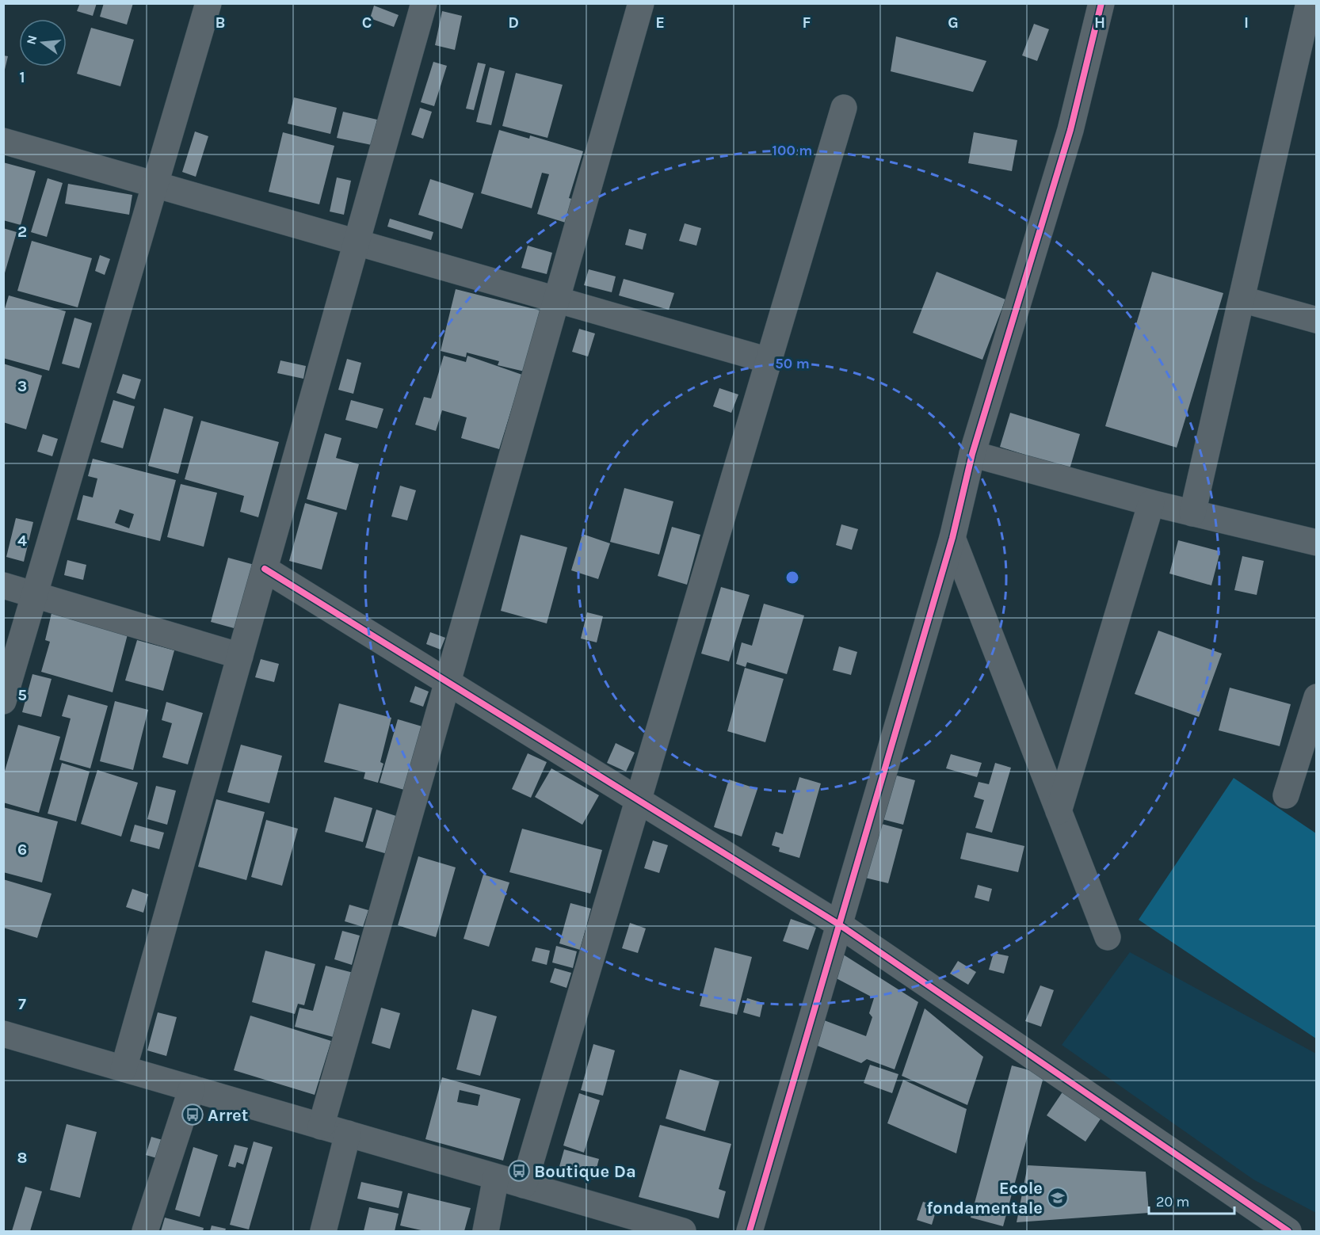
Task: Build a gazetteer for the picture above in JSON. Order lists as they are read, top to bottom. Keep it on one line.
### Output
{"places":{"bus stop":["Arret","Boutique Da"],"school or university":["Ecole fondamentale"]},"scale_bar":"20 m","north":"left","grid":{"columns":["B","C","D","E","F","G","H","I"],"rows":["1","2","3","4","5","6","7","8"]},"rings":["100 m","50 m"]}
